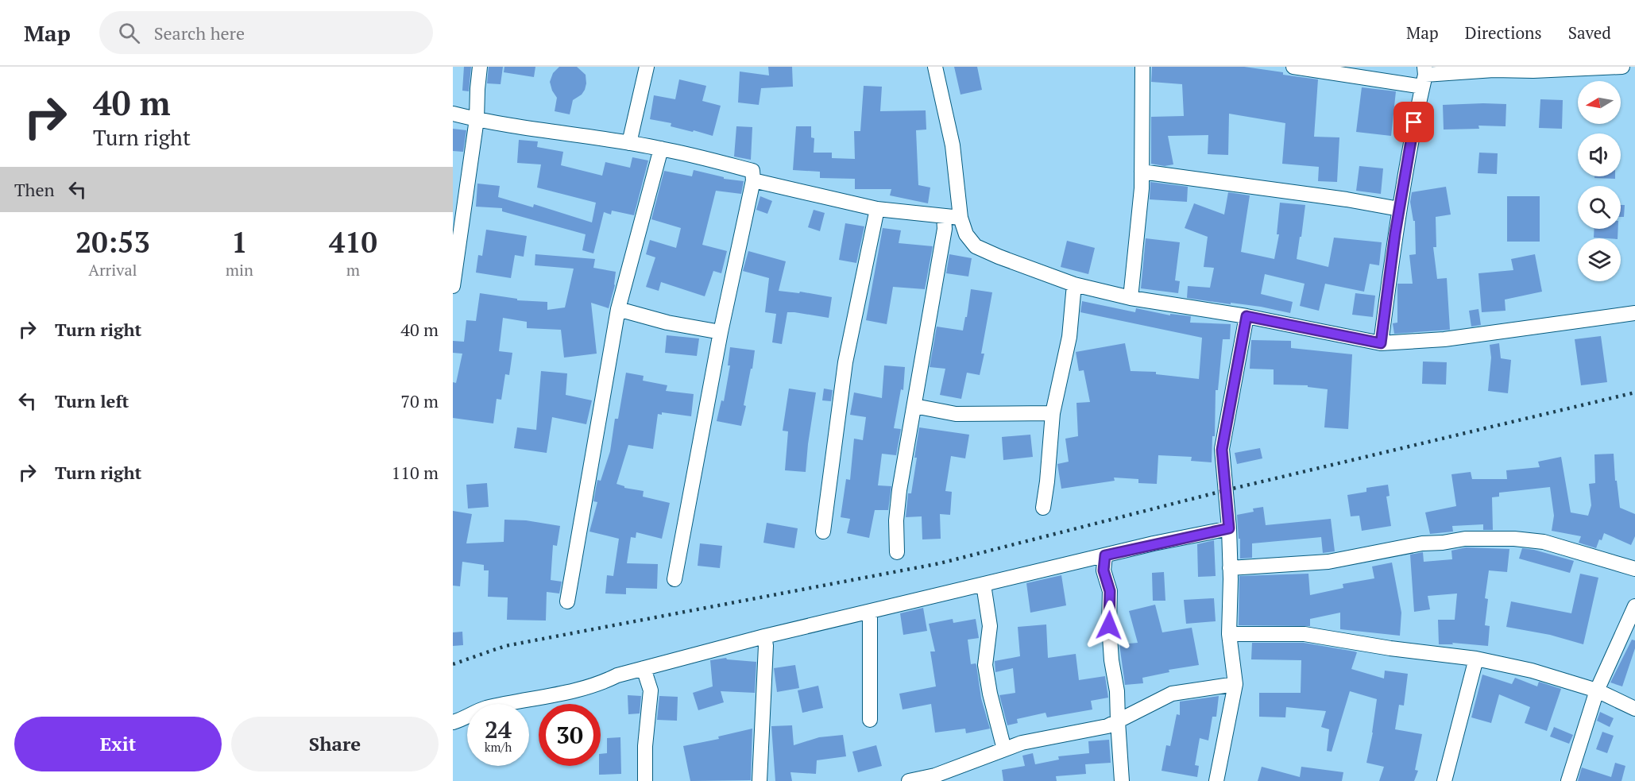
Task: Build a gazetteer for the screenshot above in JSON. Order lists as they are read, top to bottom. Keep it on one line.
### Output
{"north":"left","page":{"header":"Map","search":"Search here","nav":["Map","Directions","Saved"],"turn":["40 m","Turn right"],"then":"Then","eta":["20:53","Arrival","1","min","410","m"],"list":[{"name":"Turn right","value":"40 m"},{"name":"Turn left","value":"70 m"},{"name":"Turn right","value":"110 m"}],"speed":"24 km/h","limit":"30","buttons":["Exit","Share"]}}
